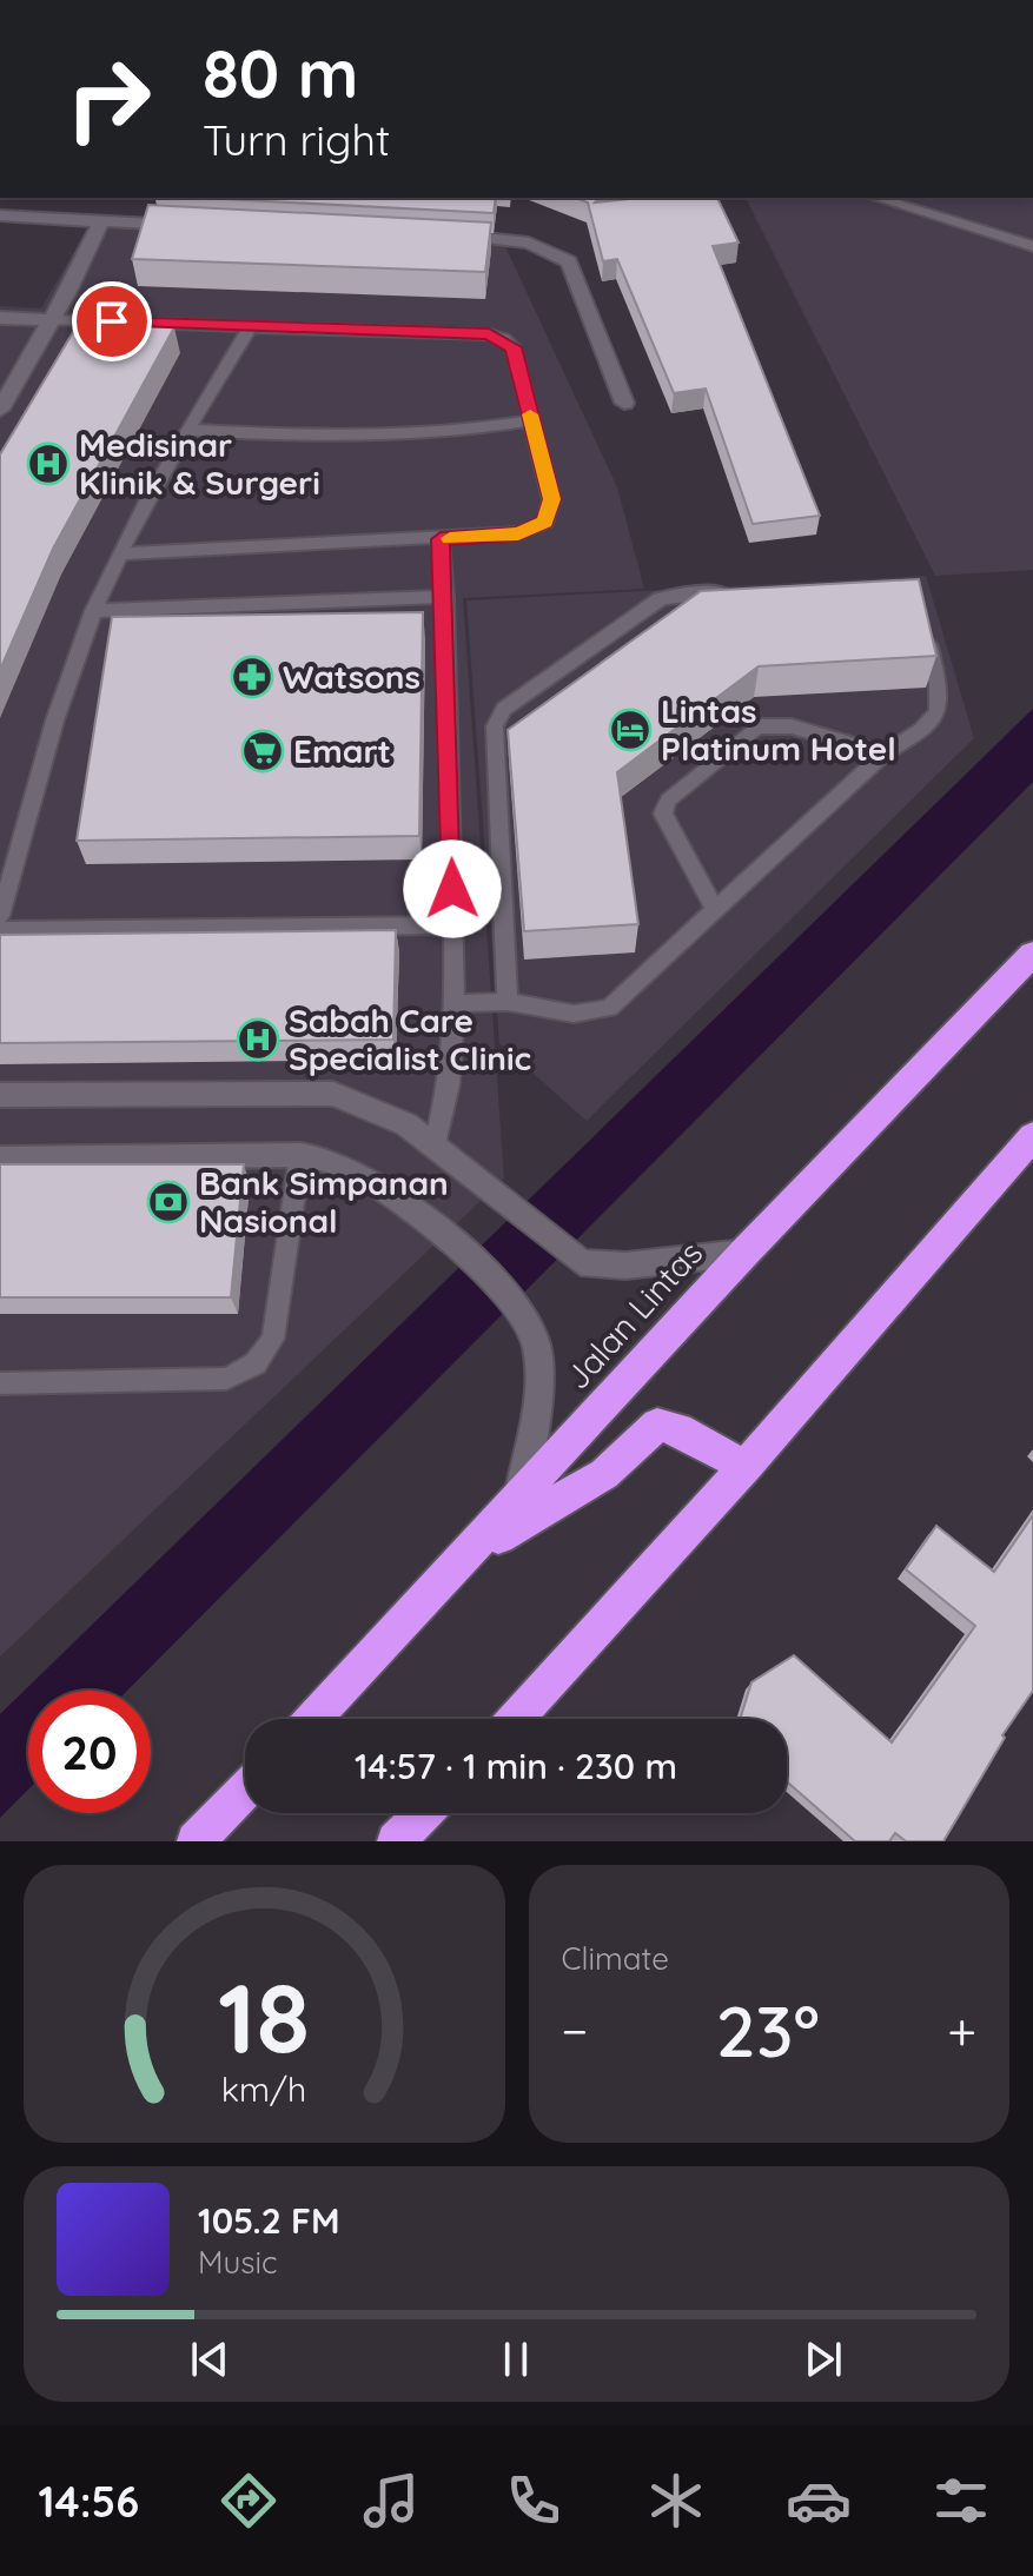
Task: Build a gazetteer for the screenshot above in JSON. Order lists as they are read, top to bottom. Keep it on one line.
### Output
{"streets":{"highway":["Jalan Lintas"]},"places":{"hospital":["Medisinar Klinik & Surgeri","Sabah Care Specialist Clinic"],"pharmacy":["Watsons"],"hotel":["Lintas Platinum Hotel"],"supermarket":["Emart"],"bank":["Bank Simpanan Nasional"]},"page":{"turn":["80 m","Turn right"],"limit":"20","trip":"14:57 · 1 min · 230 m","tile":"Climate","heat":["−","23°","+"],"song":["105.2 FM","Music"],"tabs":"14:56","gauge":["18","km/h"]}}
